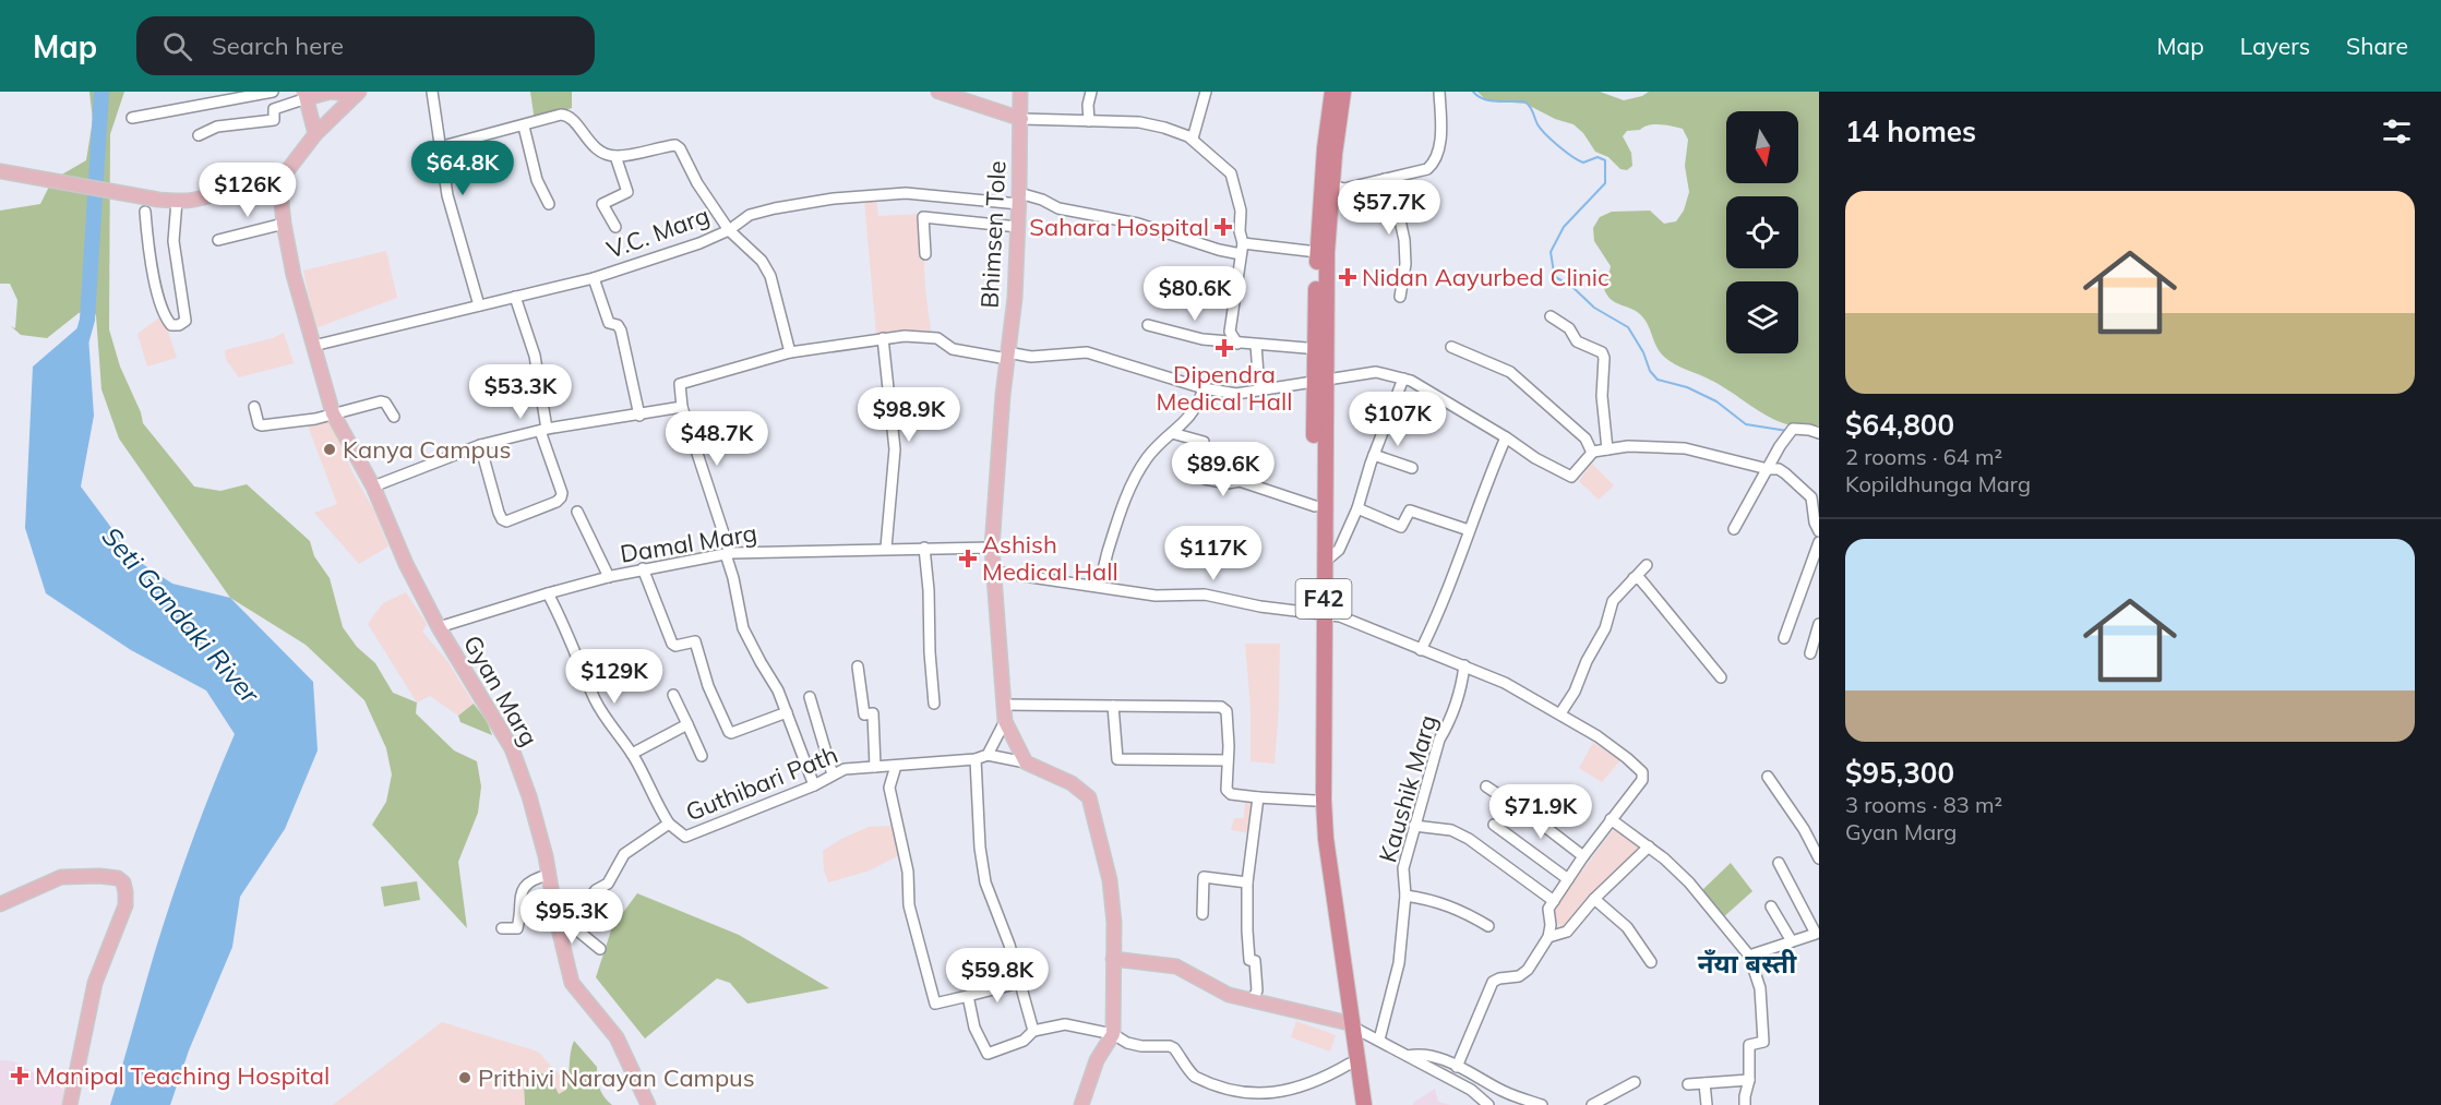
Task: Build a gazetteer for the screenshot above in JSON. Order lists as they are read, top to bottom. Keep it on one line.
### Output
{"streets":{"highway":["F42"],"main road":["Bhimsen Tole","Gyan Marg"],"street":["V.C. Marg","Damal Marg","Guthibari Path","Kaushik Marg"]},"crossings":[["V.C. Marg","Bhimsen Tole"],["V.C. Marg","F42"],["V.C. Marg","Gyan Marg"],["Bhimsen Tole","Damal Marg"],["Damal Marg","Gyan Marg"],["Gyan Marg","Guthibari Path"]],"districts":["नँया बस्ती"],"water":["Seti Gandaki River"],"places":{"health":["Sahara Hospital","Nidan Aayurbed Clinic","Dipendra Medical Hall","Ashish Medical Hall","Manipal Teaching Hospital"],"other":["Kanya Campus","Prithivi Narayan Campus"]},"north":"bottom","page":{"header":"Map","search":"Search here","nav":["Map","Layers","Share"],"heading":"14 homes","price":["$64.8K","$126K","$57.7K","$80.6K","$53.3K","$98.9K","$107K","$48.7K","$89.6K","$117K","$129K","$71.9K","$95.3K","$59.8K"],"list":[{"name":"$64,800","note":"2 rooms · 64 m² · Kopildhunga Marg"},{"name":"$95,300","note":"3 rooms · 83 m² · Gyan Marg"}]}}
